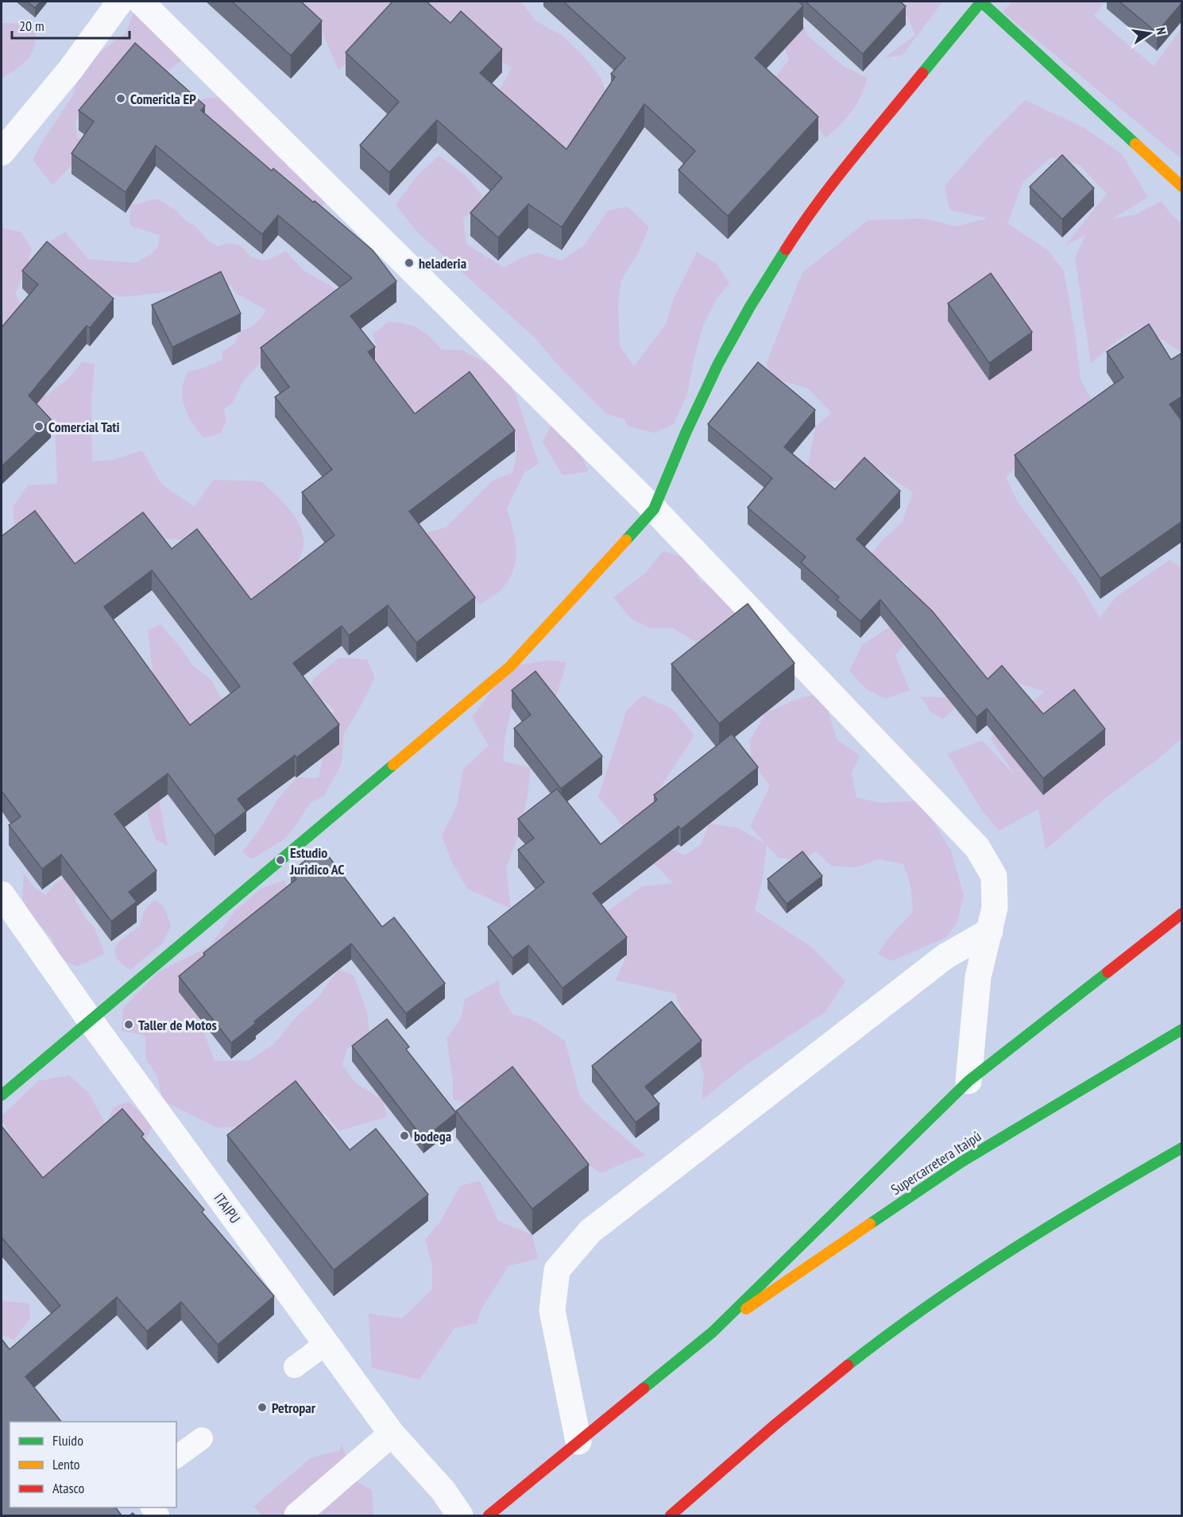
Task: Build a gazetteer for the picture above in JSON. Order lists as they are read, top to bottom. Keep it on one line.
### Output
{"streets":{"main road":["Supercarretera Itaipú"],"street":["ITAIPU"]},"places":["Comericla EP","heladeria","Comercial Tati","Estudio Juridico AC","Taller de Motos","bodega","Petropar"],"legend":["Fluido","Lento","Atasco"],"scale_bar":"20 m","north":"right"}
